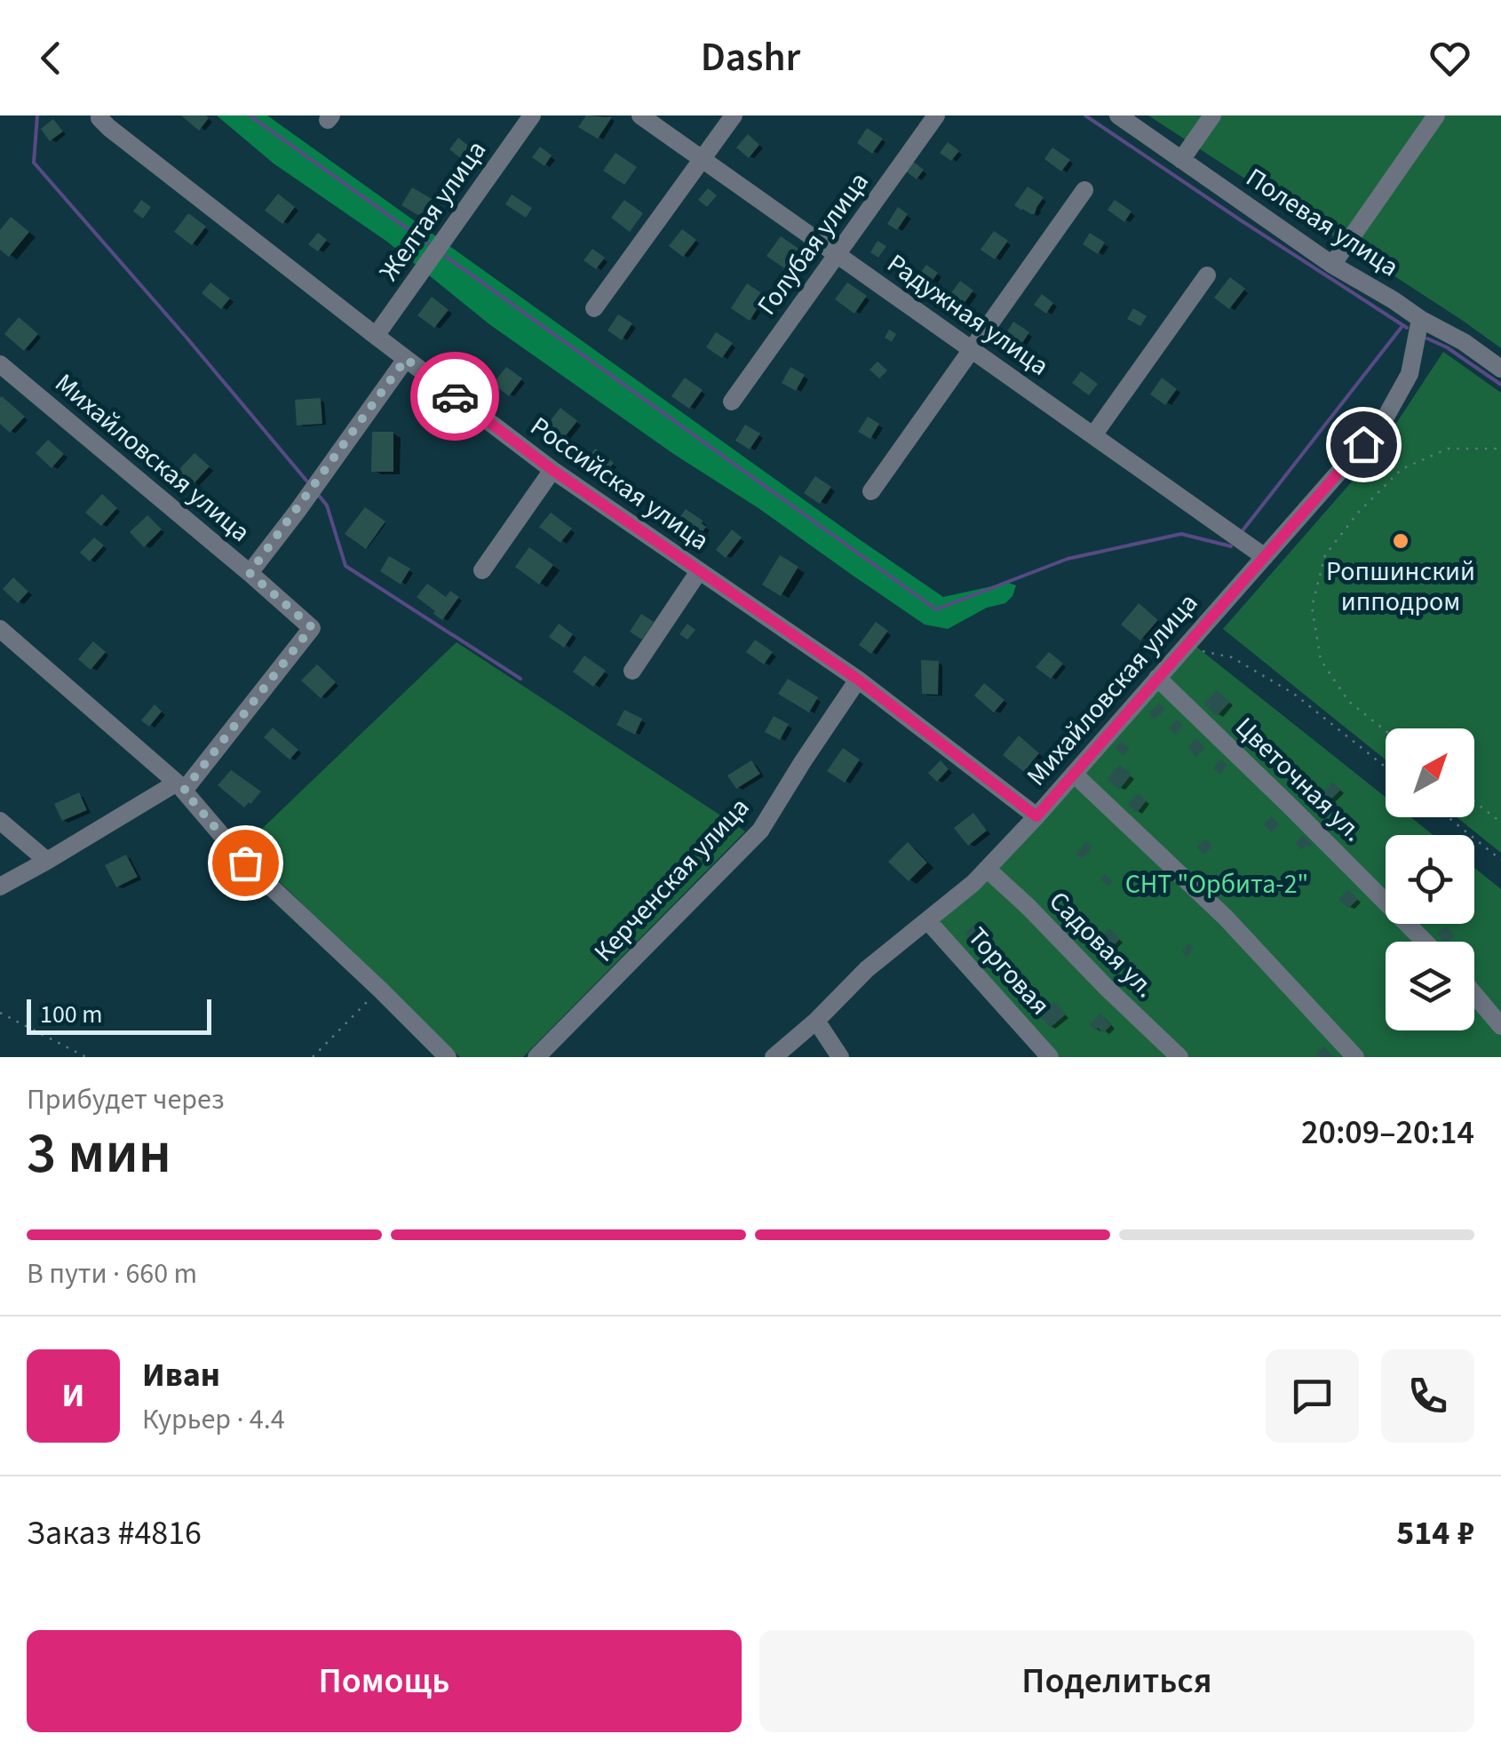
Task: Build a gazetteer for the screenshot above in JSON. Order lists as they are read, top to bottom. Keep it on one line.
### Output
{"streets":{"street":["Желтая улица","Полевая улица","Голубая улица","Радужная улица","Михайловская улица","Российская улица","Цветочная ул.","Керченская улица","Садовая ул.","Торговая"]},"crossings":[["Желтая улица","Российская улица"],["Полевая улица","Михайловская улица"],["Голубая улица","Радужная улица"],["Радужная улица","Михайловская улица"],["Михайловская улица","Российская улица"],["Михайловская улица","Цветочная ул."],["Михайловская улица","Садовая ул."],["Михайловская улица","Торговая"],["Российская улица","Керченская улица"]],"parks":["СНТ \"Орбита-2\""],"places":["Ропшинский ипподром"],"scale_bar":"100 m","north":"top right","page":{"header":"Dashr","scale":"100 m","heading":["3 мин","Прибудет через","20:09–20:14"],"panel":["Иван","Курьер · 4.4","Заказ #4816","514 ₽"],"bar":"В пути · 660 m","round":"И","buttons":["Помощь","Поделиться"]}}
